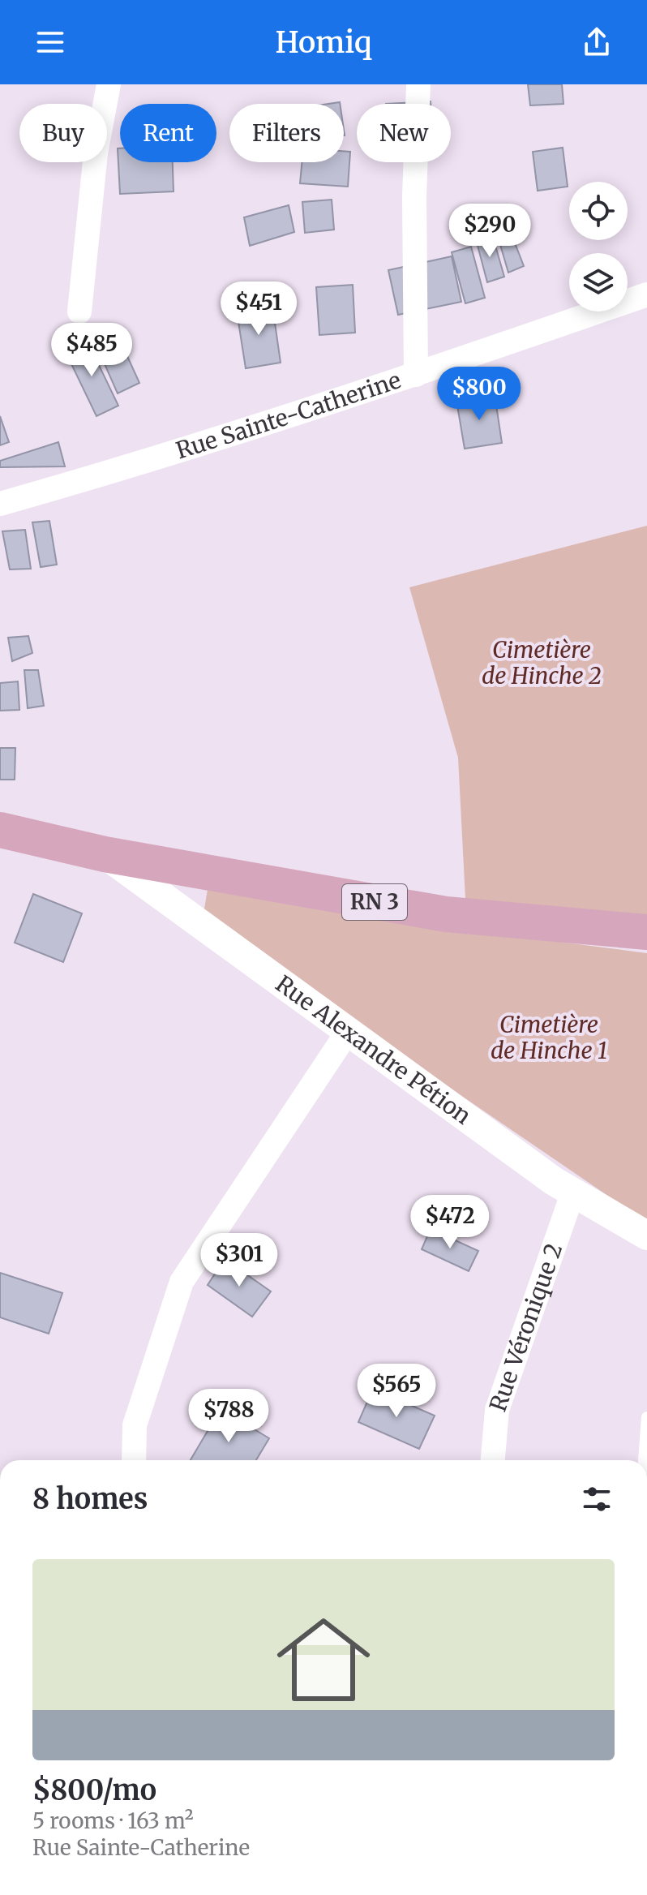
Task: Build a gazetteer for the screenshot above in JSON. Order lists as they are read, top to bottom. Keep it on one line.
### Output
{"streets":{"main road":["RN 3"],"street":["Rue Sainte-Catherine","Rue Alexandre Pétion","Rue Véronique 2"]},"crossings":[["RN 3","Rue Alexandre Pétion"],["Rue Alexandre Pétion","Rue Véronique 2"]],"parks":["Cimetière de Hinche 2","Cimetière de Hinche 1"],"page":{"header":"Homiq","chip":["Buy","Rent","Filters","New"],"price":["$290","$451","$485","$800","$472","$301","$565","$788"],"heading":"8 homes","list":[{"name":"$800/mo","note":"5 rooms · 163 m² · Rue Sainte-Catherine"}]}}
